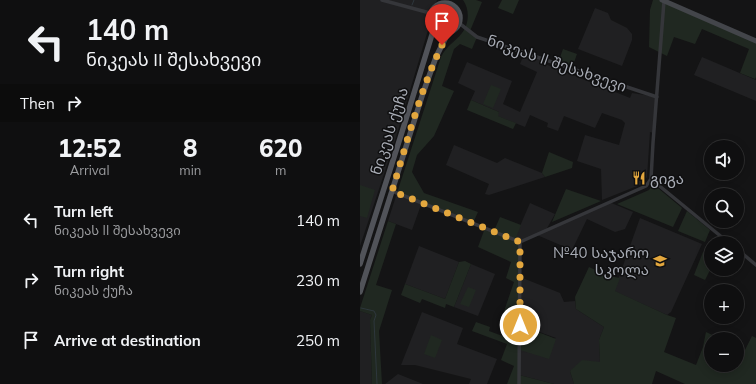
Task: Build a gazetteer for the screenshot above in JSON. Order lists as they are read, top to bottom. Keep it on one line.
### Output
{"streets":{"main road":["ნიკეას ქუჩა"],"street":["ნიკეას II შესახვევი"]},"crossings":[["ნიკეას II შესახვევი","ნიკეას ქუჩა"]],"places":{"restaurant":["გიგა"],"school or university":["№40 საჯარო სკოლა"]},"page":{"turn":["140 m","ნიკეას II შესახვევი"],"then":"Then","eta":["12:52","Arrival","8","min","620","m"],"map_buttons":["+","−"],"list":[{"name":"Turn left","note":"ნიკეას II შესახვევი","value":"140 m"},{"name":"Turn right","note":"ნიკეას ქუჩა","value":"230 m"},{"name":"Arrive at destination","value":"250 m"}]}}
